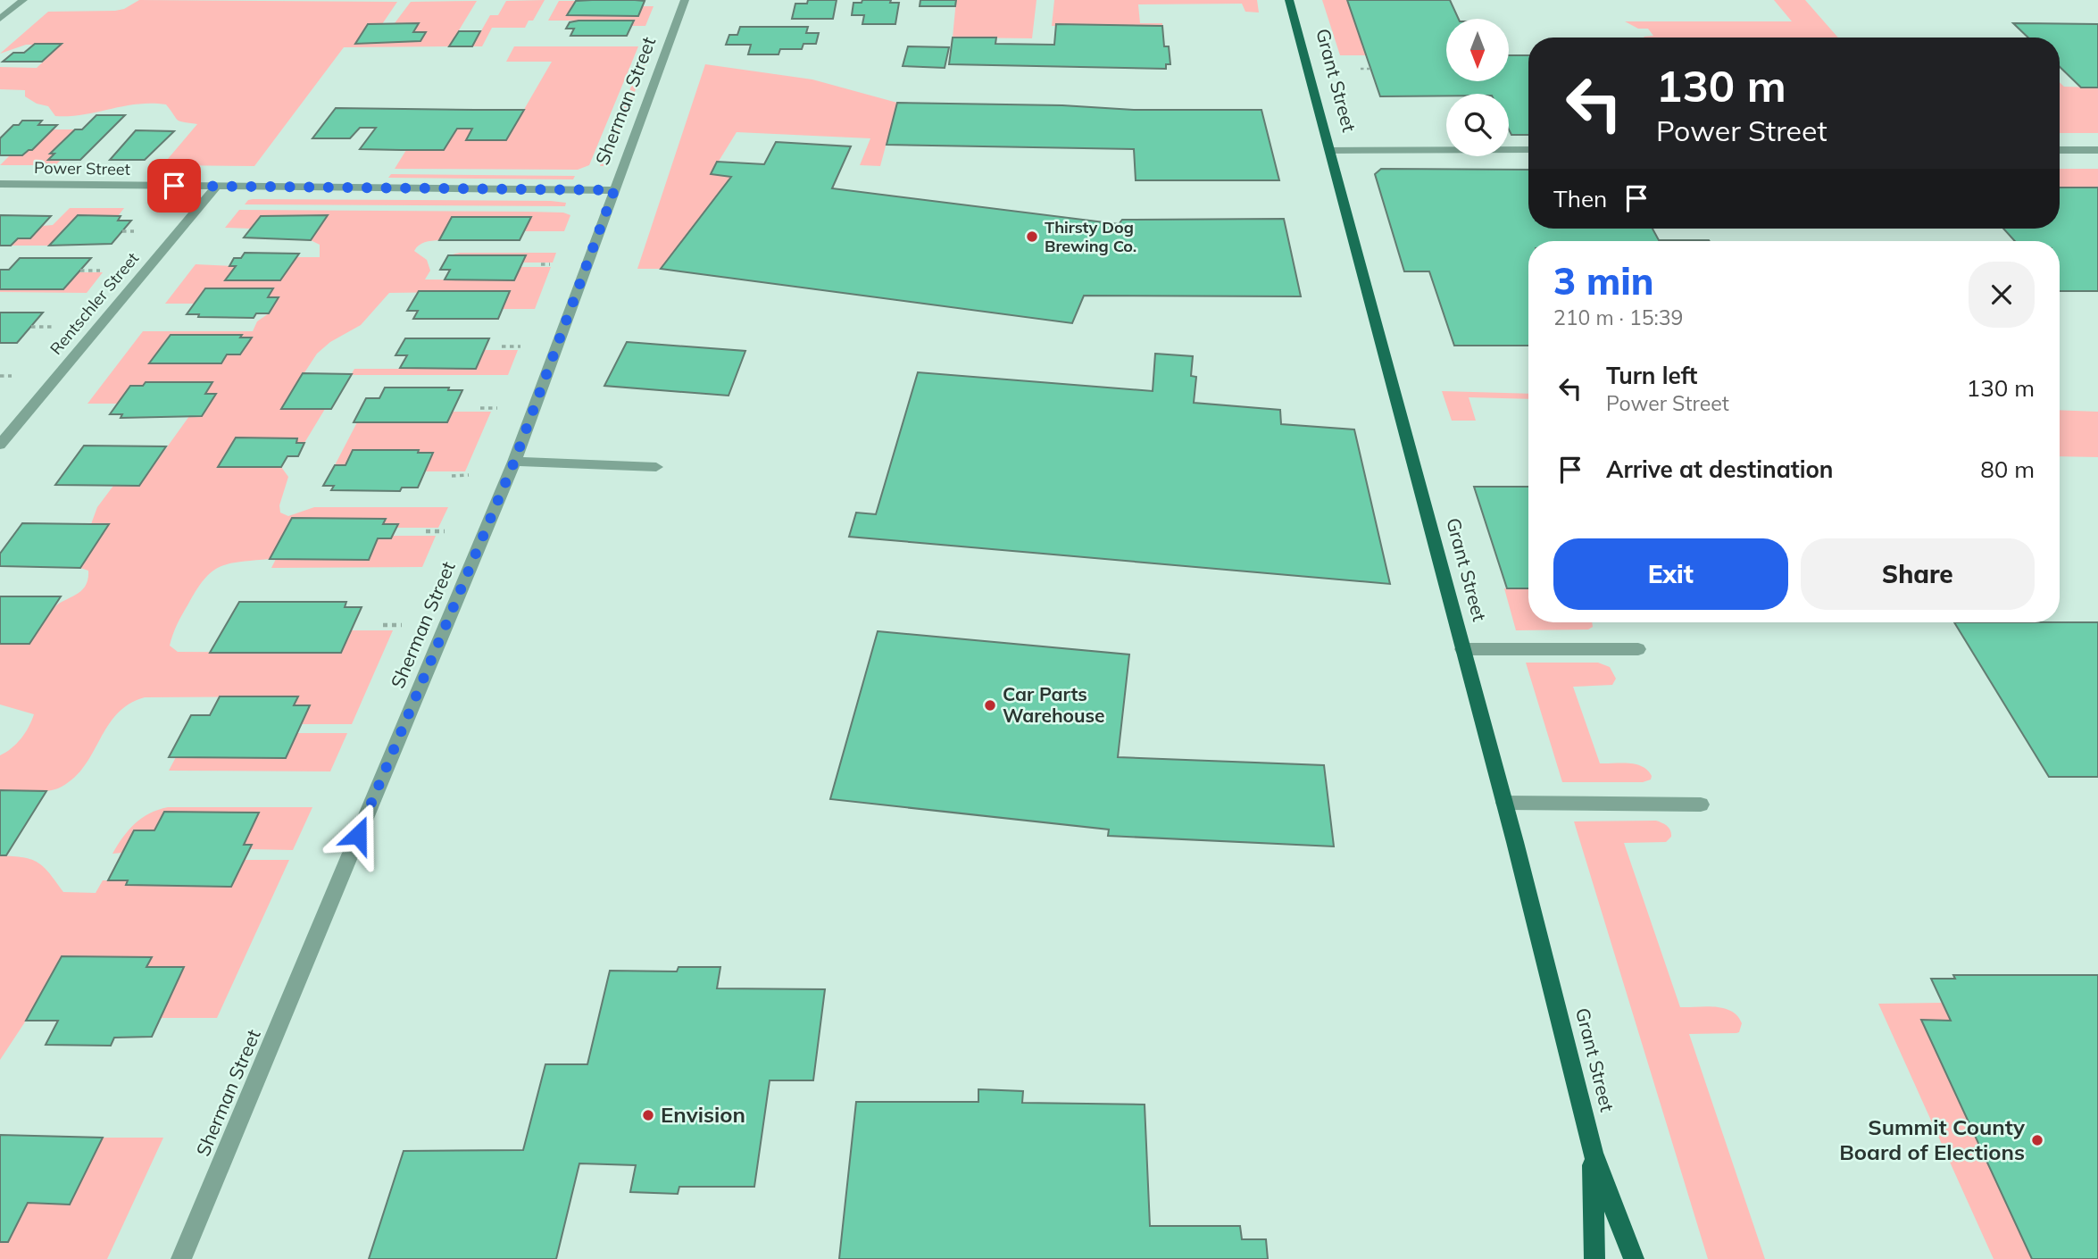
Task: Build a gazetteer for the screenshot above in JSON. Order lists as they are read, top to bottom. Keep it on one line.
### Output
{"streets":{"main road":["Grant Street"],"street":["Sherman Street","Power Street","Rentschler Street"]},"crossings":[["Sherman Street","Power Street"],["Power Street","Rentschler Street"]],"places":["Thirsty Dog Brewing Co.","Car Parts Warehouse","Envision","Summit County Board of Elections"],"north":"bottom","page":{"turn":["130 m","Power Street"],"then":"Then","heading":["3 min","210 m · 15:39"],"list":[{"name":"Turn left","note":"Power Street","value":"130 m"},{"name":"Arrive at destination","value":"80 m"}],"buttons":["Exit","Share"]}}
